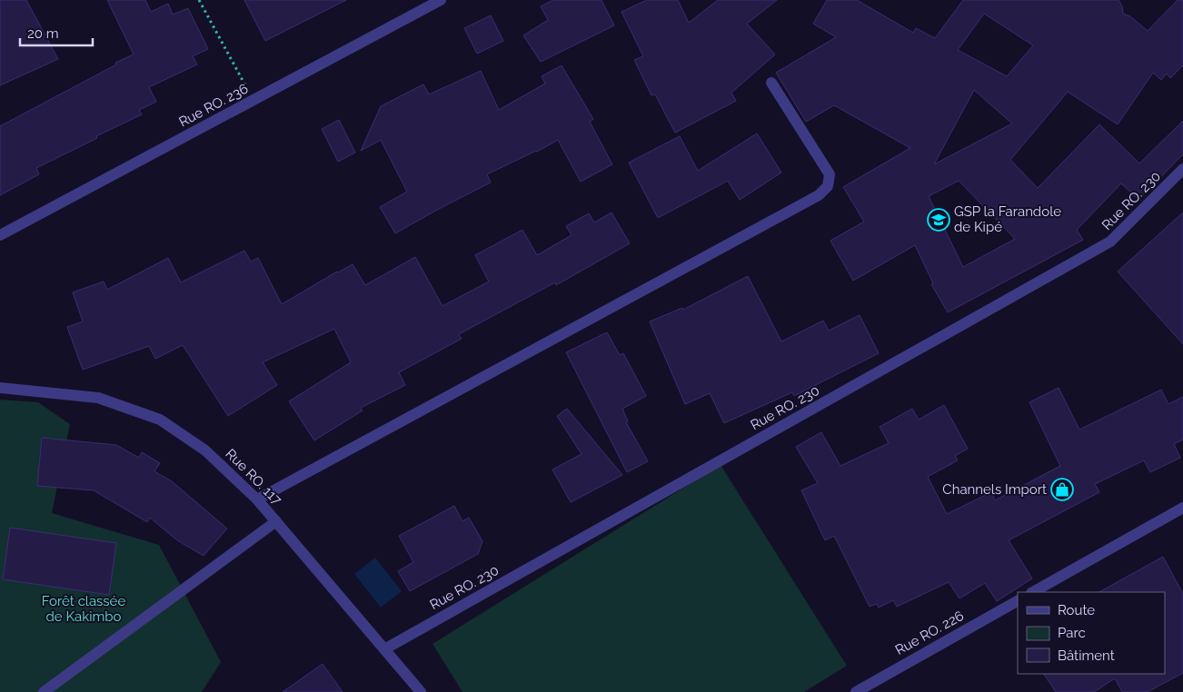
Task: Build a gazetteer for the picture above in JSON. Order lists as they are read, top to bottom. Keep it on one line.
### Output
{"streets":{"street":["Rue RO. 236","Rue RO. 230","Rue RO. 117","Rue RO. 226"]},"crossings":[["Rue RO. 230","Rue RO. 117"]],"parks":["Forêt classée de Kakimbo"],"places":{"school or university":["GSP la Farandole de Kipé"],"shop":["Channels Import"]},"legend":["Route","Parc","Bâtiment"],"scale_bar":"20 m"}
